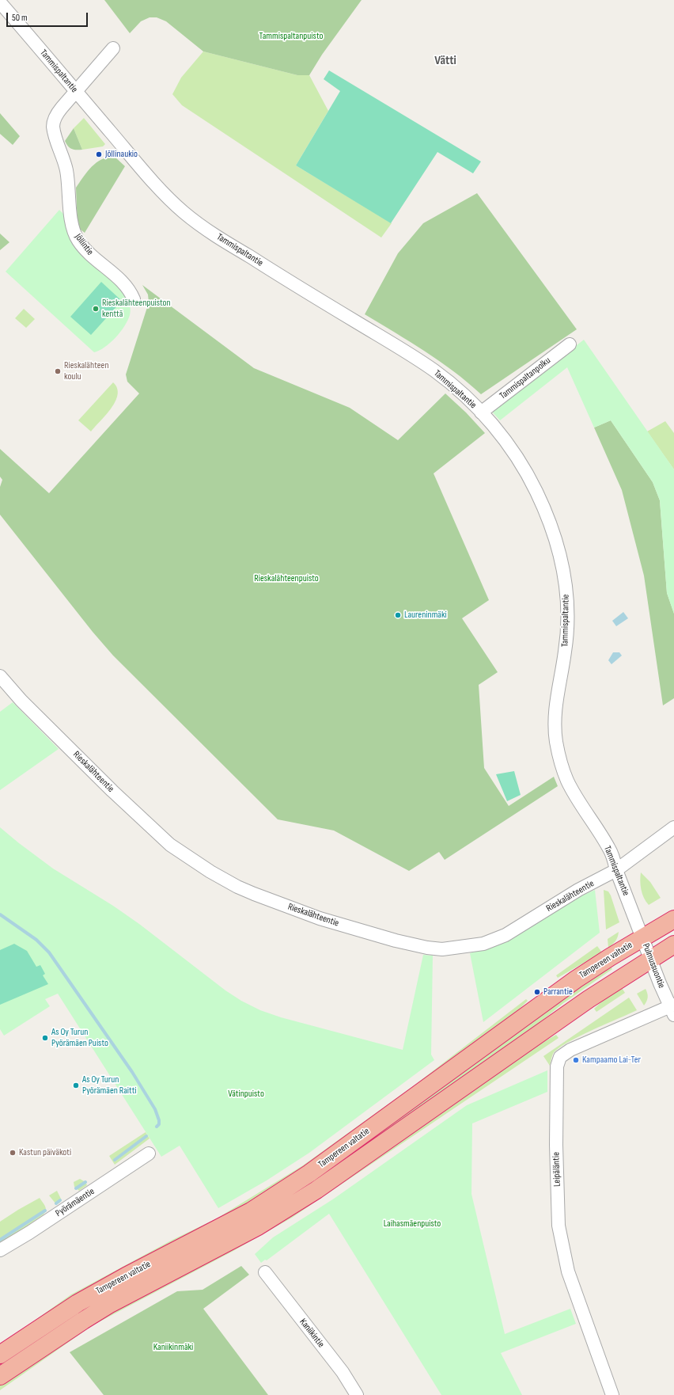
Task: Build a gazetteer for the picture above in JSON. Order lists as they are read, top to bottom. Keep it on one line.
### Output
{"streets":{"highway":["Tampereen valtatie"],"street":["Tammispaltantie","Jöllintie","Tammispaltanpolku","Rieskalähteentie","Pulmussuontie","Leipäläntie","Pyörämäentie","Kaniikintie"]},"crossings":[["Tammispaltantie","Jöllintie"],["Tammispaltantie","Tammispaltanpolku"],["Tammispaltantie","Rieskalähteentie"],["Tammispaltantie","Tampereen valtatie"],["Tammispaltantie","Pulmussuontie"],["Tampereen valtatie","Pulmussuontie"],["Pulmussuontie","Leipäläntie"]],"districts":["Vätti"],"parks":["Tammispaltanpuisto","Rieskalähteenpuisto","Vätinpuisto","Laihasmäenpuisto","Kaniikinmäki"],"places":["Jöllinaukio","Rieskalähteenpuiston kenttä","Rieskalähteen koulu","Laureninmäki","Parrantie","As Oy Turun Pyörämäen Puisto","Kampaamo Lai-Ter","As Oy Turun Pyörämäen Raitti","Kastun päiväkoti"],"scale_bar":"50 m"}
